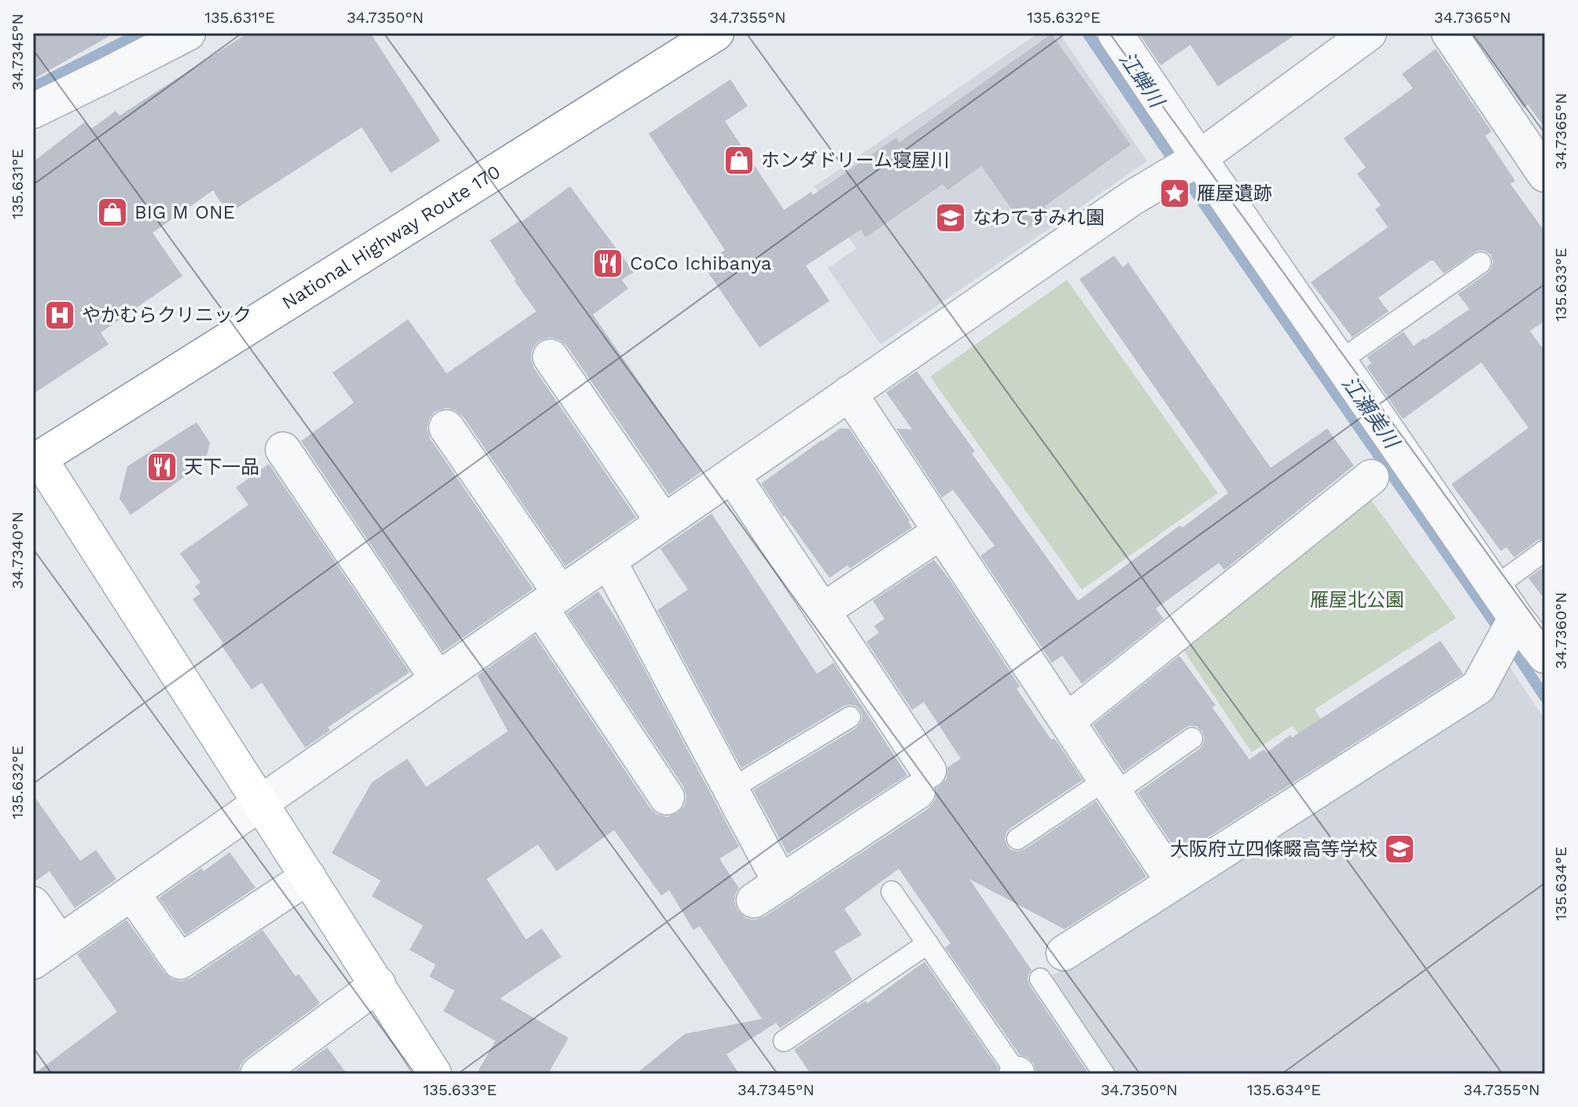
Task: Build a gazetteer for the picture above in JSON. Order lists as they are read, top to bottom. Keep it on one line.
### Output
{"streets":{"main road":["National Highway Route 170"]},"water":["江蝉川","江瀬美川"],"parks":["雁屋北公園"],"places":{"shop":["ホンダドリーム寝屋川","BIG M ONE"],"place":["雁屋遺跡"],"school or university":["なわてすみれ園","大阪府立四條畷高等学校"],"restaurant":["CoCo Ichibanya","天下一品"],"hospital":["やかむらクリニック"]},"coordinates":["135.631°E","34.7350°N","34.7355°N","135.632°E","34.7365°N","34.7345°N","135.633°E","34.7340°N","34.7360°N","135.634°E"]}
